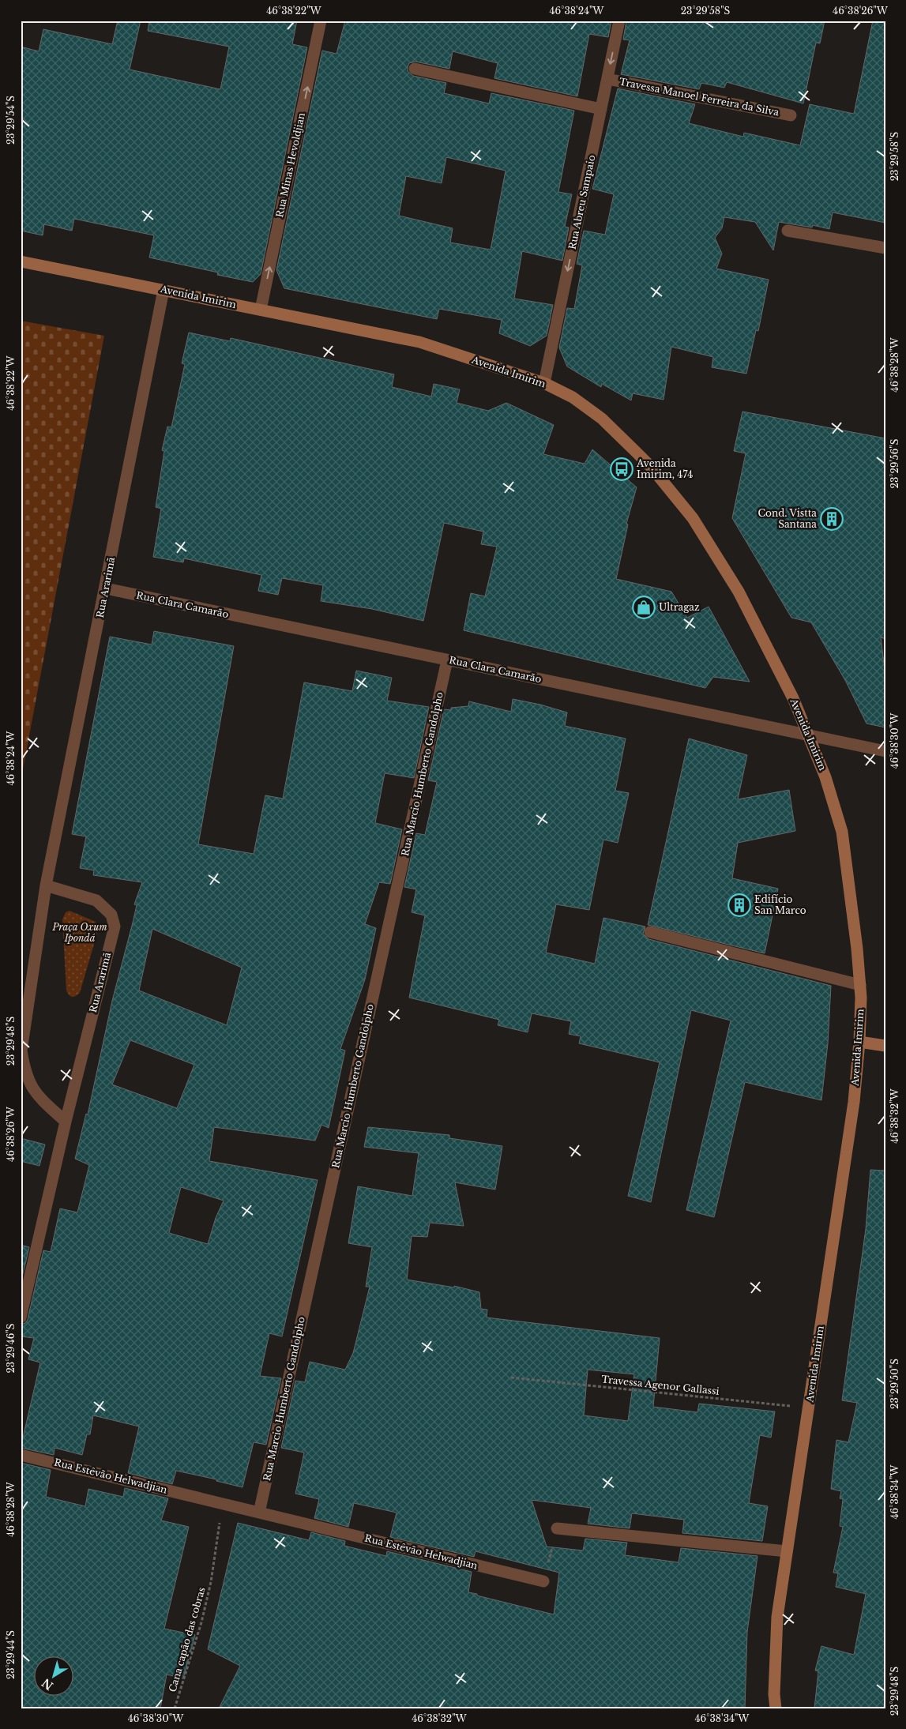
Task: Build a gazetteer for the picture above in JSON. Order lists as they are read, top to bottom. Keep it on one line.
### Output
{"streets":{"main road":["Avenida Imirim"],"street":["Travessa Manoel Ferreira da Silva","Rua Minas Hevoldjian","Rua Abreu Sampaio","Rua Ararimã","Rua Clara Camarão","Rua Marcio Humberto Gandolpho","Rua Estêvão Helwadjian"],"path":["Travessa Agenor Gallassi","Cana capão das cobras"]},"crossings":[["Travessa Manoel Ferreira da Silva","Rua Abreu Sampaio"],["Rua Minas Hevoldjian","Avenida Imirim"],["Rua Abreu Sampaio","Avenida Imirim"],["Avenida Imirim","Rua Ararimã"],["Avenida Imirim","Rua Clara Camarão"],["Avenida Imirim","Travessa Agenor Gallassi"],["Rua Ararimã","Rua Clara Camarão"],["Rua Clara Camarão","Rua Marcio Humberto Gandolpho"],["Rua Marcio Humberto Gandolpho","Rua Estêvão Helwadjian"],["Rua Estêvão Helwadjian","Cana capão das cobras"]],"one_way":["Rua Minas Hevoldjian","Rua Abreu Sampaio"],"parks":["Praça Oxum Ipondá"],"places":{"bus stop":["Avenida Imirim, 474"],"building":["Cond. Vistta Santana","Edifício San Marco"],"shop":["Ultragaz"]},"north":"bottom left","coordinates":["46°38'22\"W","46°38'24\"W","23°29'58\"S","46°38'26\"W","23°29'54\"S","46°38'28\"W","23°29'56\"S","46°38'30\"W","23°29'48\"S","46°38'32\"W","23°29'46\"S","23°29'50\"S","46°38'34\"W","23°29'44\"S"]}
